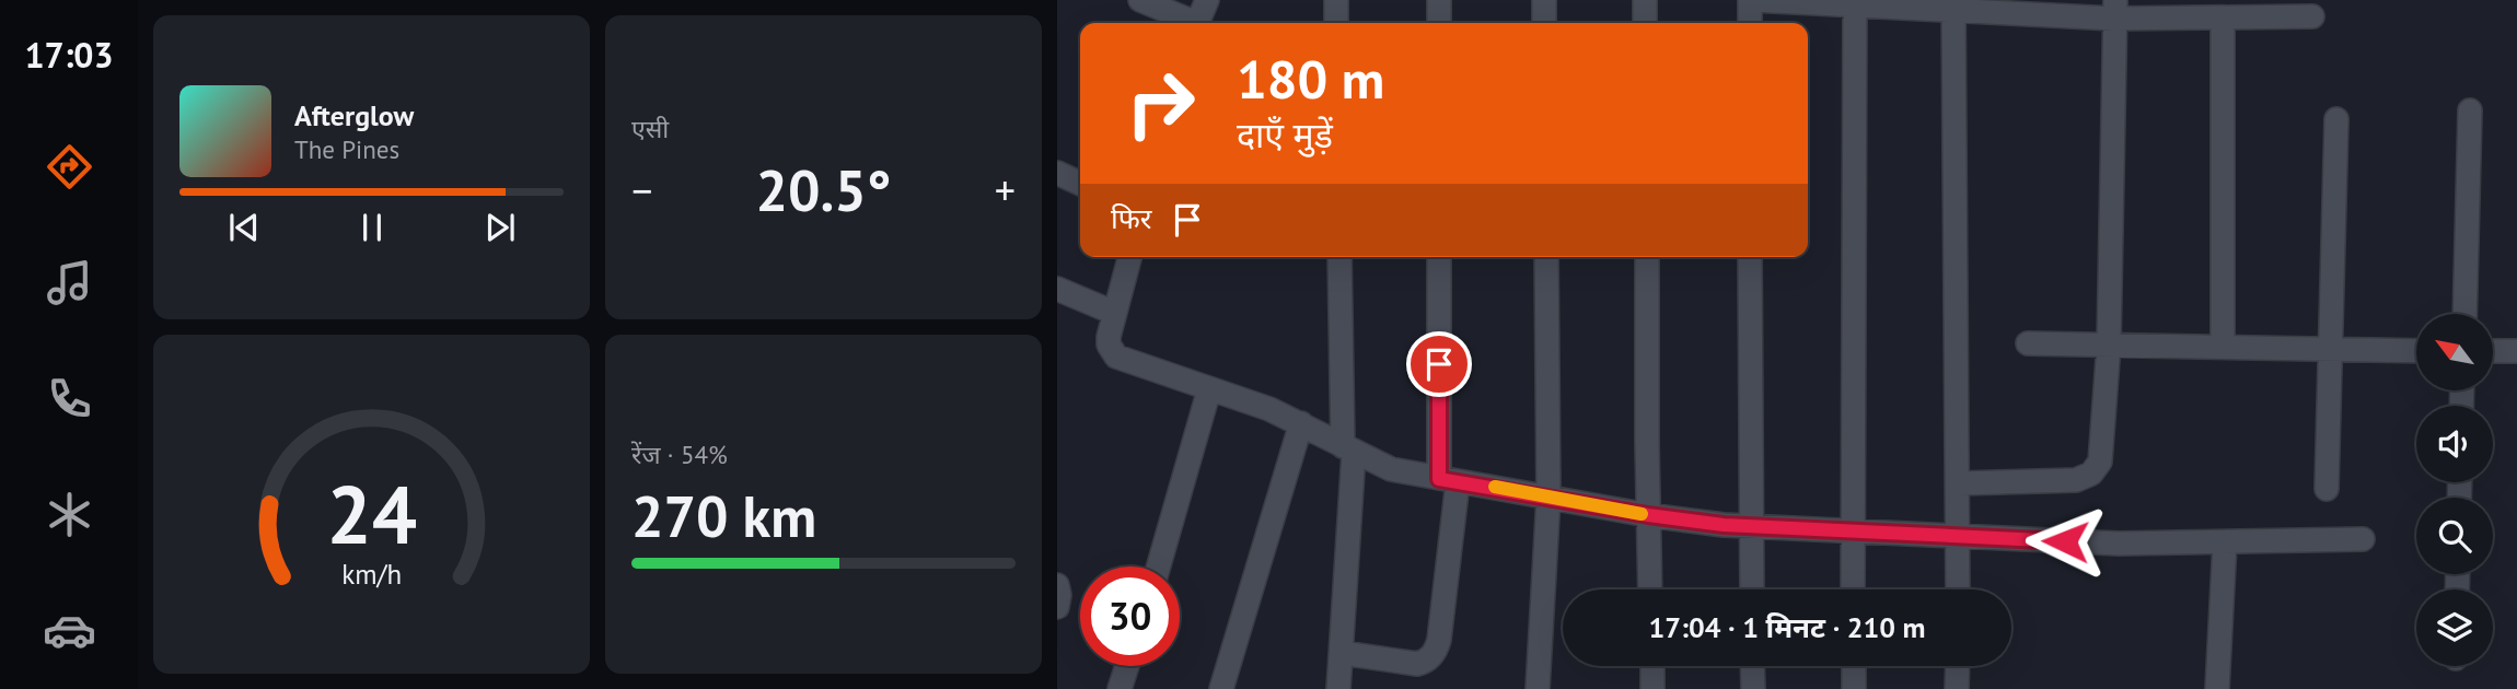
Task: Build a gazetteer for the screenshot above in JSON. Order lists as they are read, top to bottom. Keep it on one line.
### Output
{"north":"top left","page":{"tabs":"17:03","tile":["एसी",["रेंज · 54%","270 km"]],"turn":["180 m","दाएँ मुड़ें"],"song":["Afterglow","The Pines"],"heat":["−","20.5°","+"],"then":"फिर","limit":"30","trip":"17:04 · 1 मिनट · 210 m","gauge":["24","km/h"]}}
